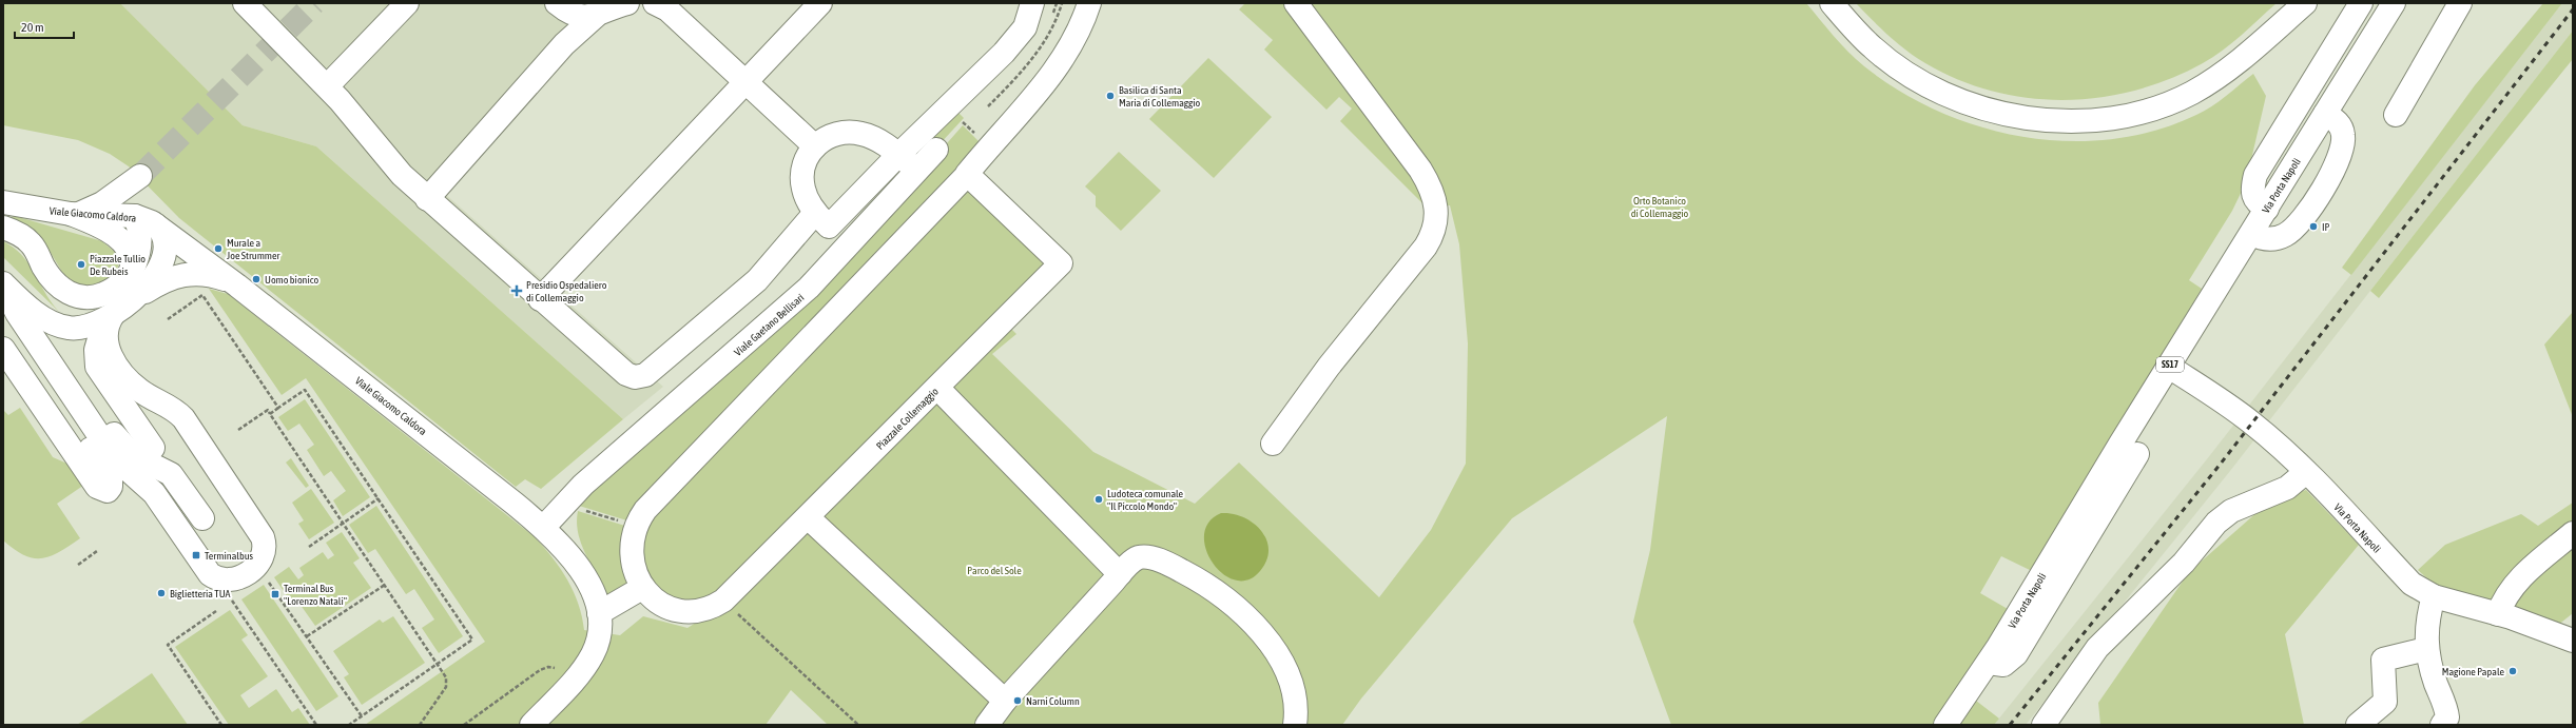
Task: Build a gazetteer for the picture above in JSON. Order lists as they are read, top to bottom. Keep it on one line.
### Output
{"streets":{"street":["Via Porta Napoli","Viale Giacomo Caldora","Viale Gaetano Bellisari","SS17","Piazzale Collemaggio"]},"crossings":[["Viale Giacomo Caldora","Viale Gaetano Bellisari"]],"parks":["Orto Botanico di Collemaggio","Parco del Sole"],"places":{"other":["Basilica di Santa Maria di Collemaggio","IP","Murale a Joe Strummer","Piazzale Tullio De Rubeis","Uomo bionico","Ludoteca comunale \"Il Piccolo Mondo\"","Biglietteria TUA","Magione Papale","Narni Column"],"health":["Presidio Ospedaliero di Collemaggio"],"transit":["Terminalbus","Terminal Bus \"Lorenzo Natali\""]},"scale_bar":"20 m"}
